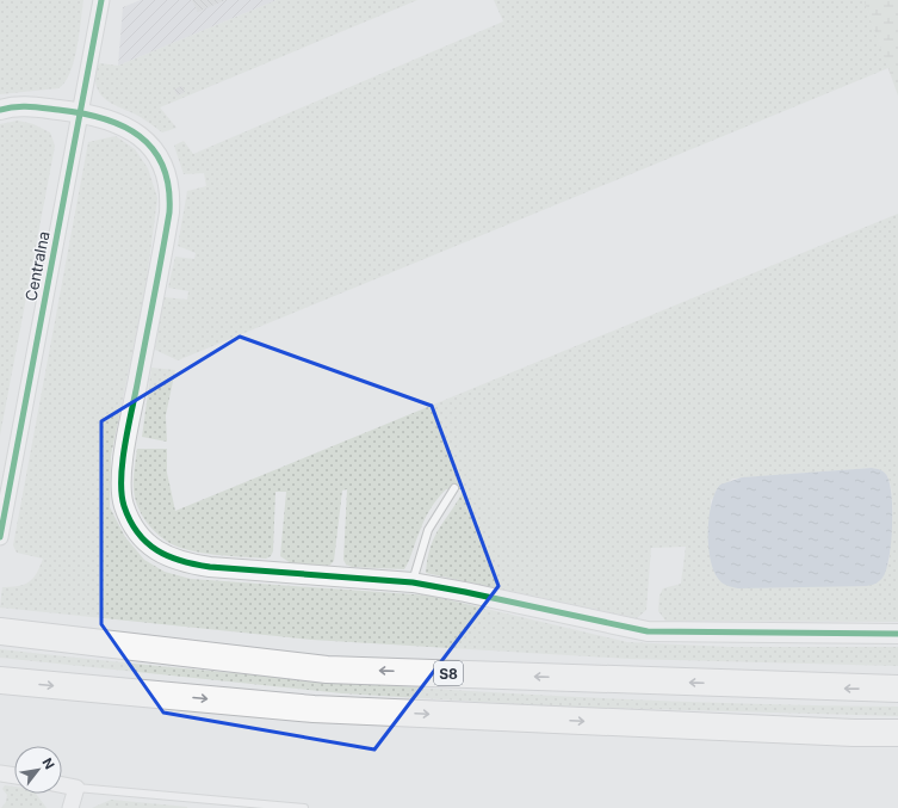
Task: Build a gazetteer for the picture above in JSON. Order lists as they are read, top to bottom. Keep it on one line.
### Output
{"streets":{"highway":["S8"],"street":["Centralna"]},"north":"top right"}
